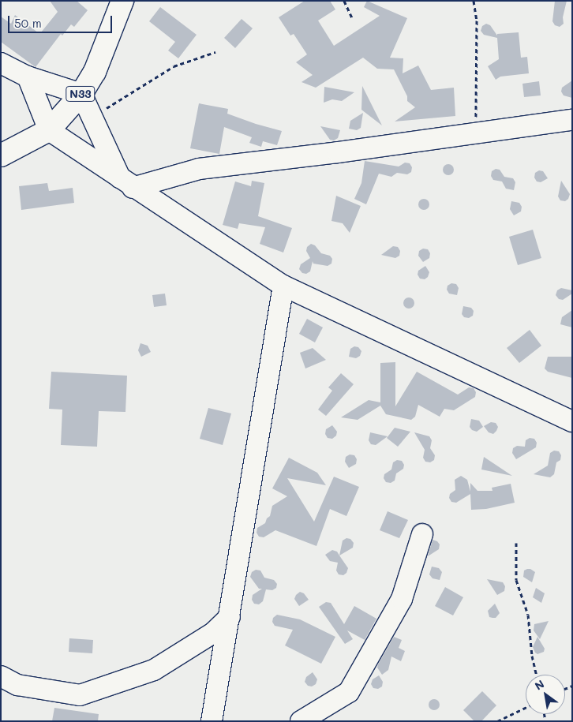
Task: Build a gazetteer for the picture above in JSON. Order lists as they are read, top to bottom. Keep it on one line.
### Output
{"streets":{"main road":["N33"]},"scale_bar":"50 m","north":"top left"}
